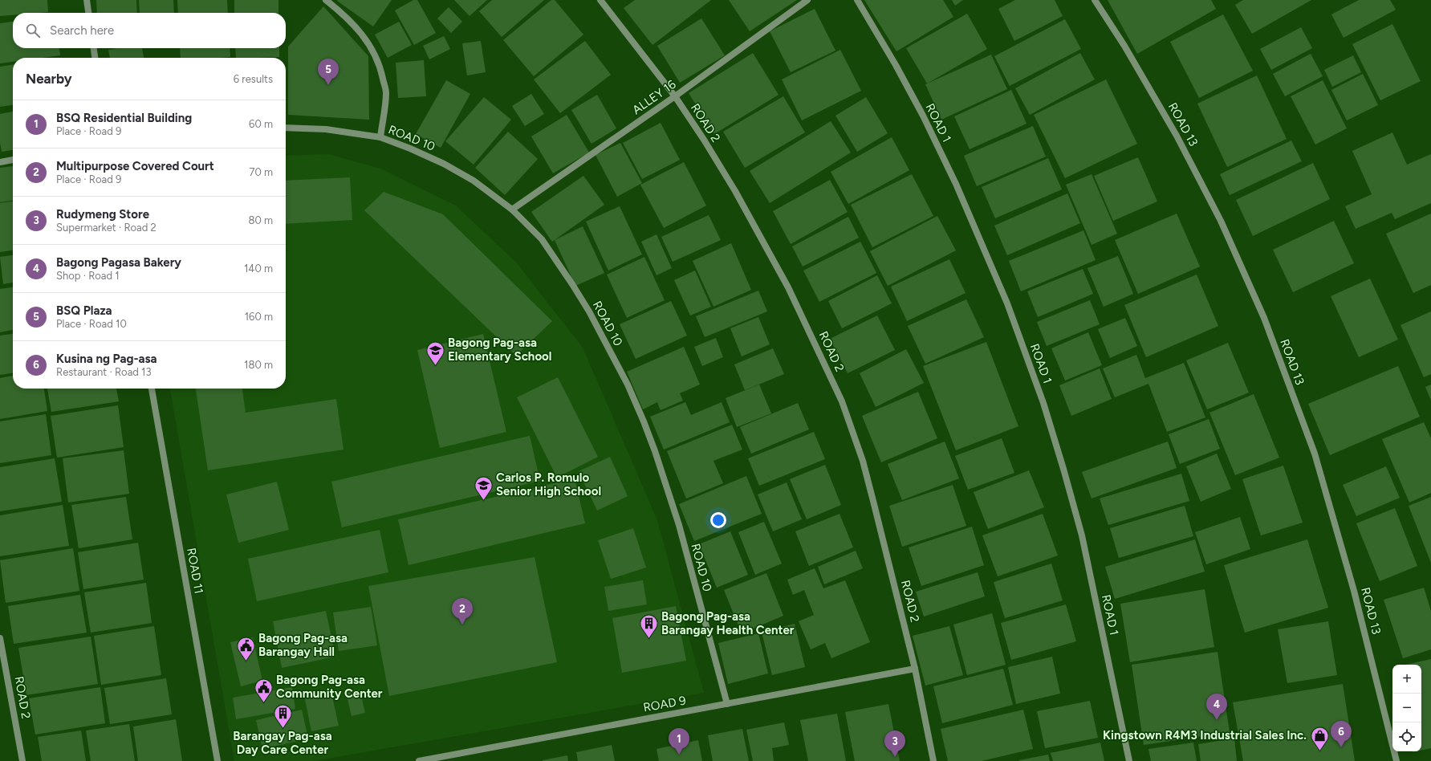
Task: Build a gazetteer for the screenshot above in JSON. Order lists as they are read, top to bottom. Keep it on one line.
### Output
{"streets":{"street":["ALLEY 16","ROAD 2","ROAD 1","ROAD 13","ROAD 10","ROAD 11","ROAD 9"]},"crossings":[["ALLEY 16","ROAD 2"],["ALLEY 16","ROAD 10"],["ROAD 2","ROAD 9"],["ROAD 10","ROAD 9"]],"places":{"school or university":["Bagong Pag-asa Elementary School","Carlos P. Romulo Senior High School"],"building":["Bagong Pag-asa Barangay Health Center","Barangay Pag-asa Day Care Center"],"public building":["Bagong Pag-asa Barangay Hall","Bagong Pag-asa Community Center"],"shop":["Kingstown R4M3 Industrial Sales Inc."]},"page":{"search":"Search here","heading":["Nearby","6 results"],"pins":["5","2","4","6","1","3"],"list":[{"mark":"1","name":"BSQ Residential Building","note":"Place · Road 9","value":"60 m"},{"mark":"2","name":"Multipurpose Covered Court","note":"Place · Road 9","value":"70 m"},{"mark":"3","name":"Rudymeng Store","note":"Supermarket · Road 2","value":"80 m"},{"mark":"4","name":"Bagong Pagasa Bakery","note":"Shop · Road 1","value":"140 m"},{"mark":"5","name":"BSQ Plaza","note":"Place · Road 10","value":"160 m"},{"mark":"6","name":"Kusina ng Pag-asa","note":"Restaurant · Road 13","value":"180 m"}],"map_buttons":["+","−"]}}
